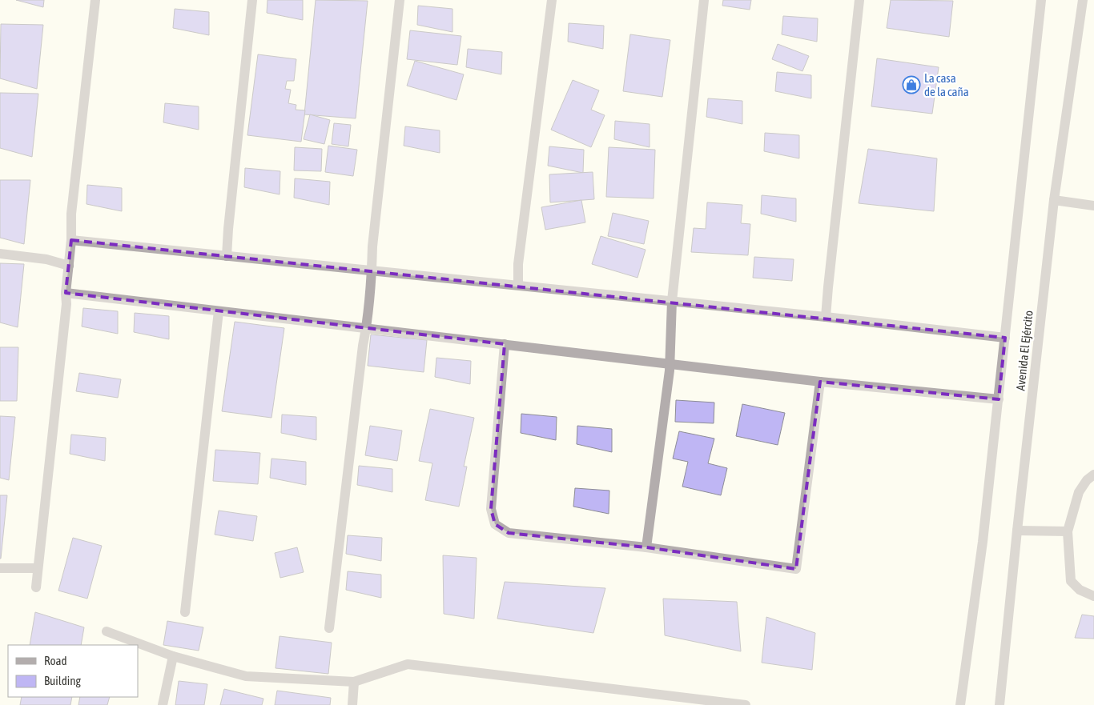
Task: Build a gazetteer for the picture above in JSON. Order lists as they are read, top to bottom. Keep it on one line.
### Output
{"streets":{"street":["Avenida El Ejército"]},"places":{"shop":["La casa de la caña"]},"legend":["Road","Building"]}
